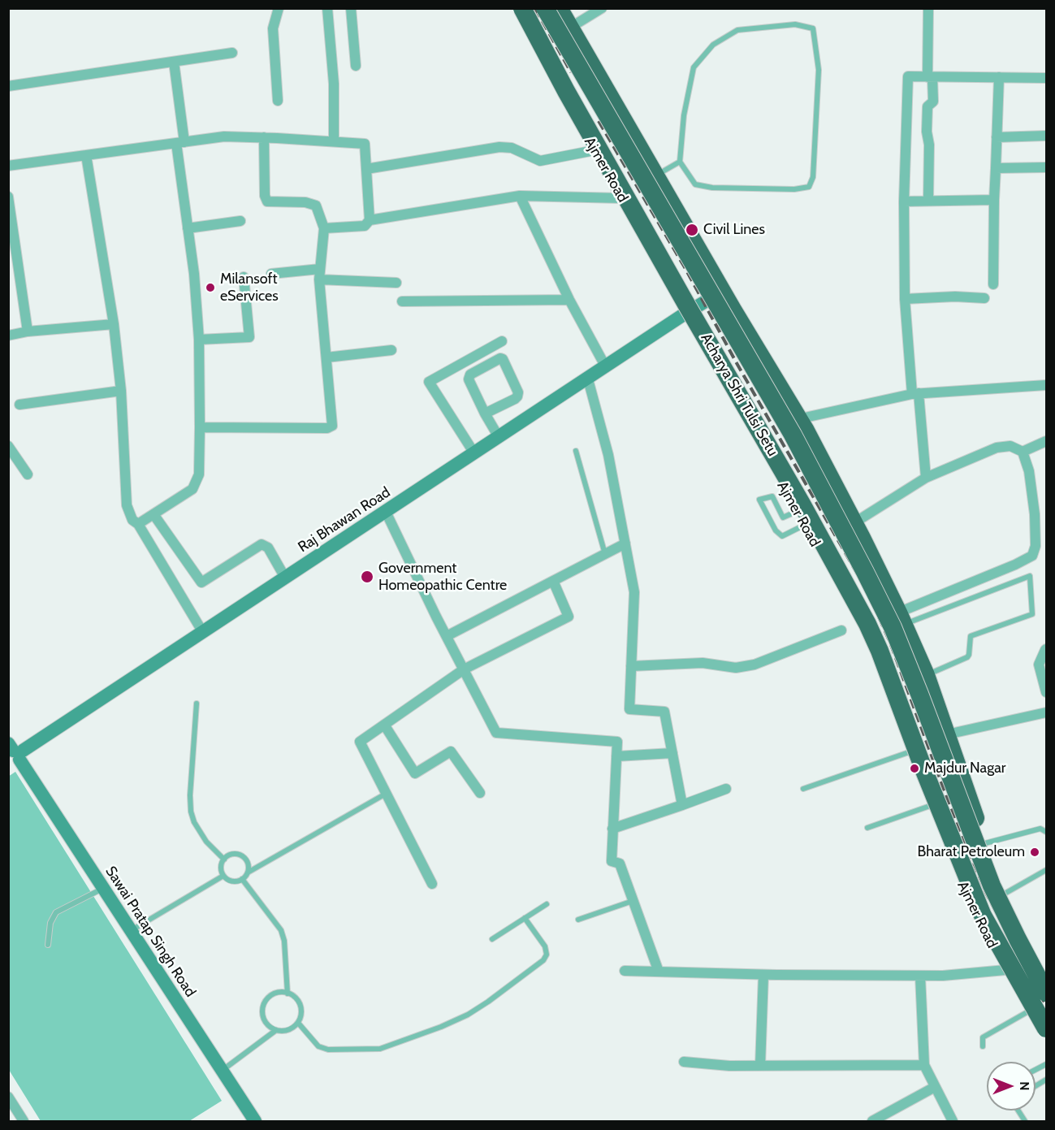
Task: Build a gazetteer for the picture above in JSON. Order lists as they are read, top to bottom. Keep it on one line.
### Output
{"streets":{"highway":["Ajmer Road","Acharya Shri Tulsi Setu"],"street":["Raj Bhawan Road","Sawai Pratap Singh Road"]},"crossings":[["Ajmer Road","Raj Bhawan Road"],["Raj Bhawan Road","Sawai Pratap Singh Road"]],"places":["Civil Lines","Milansoft eServices","Government Homeopathic Centre","Majdur Nagar","Bharat Petroleum"],"north":"right"}
